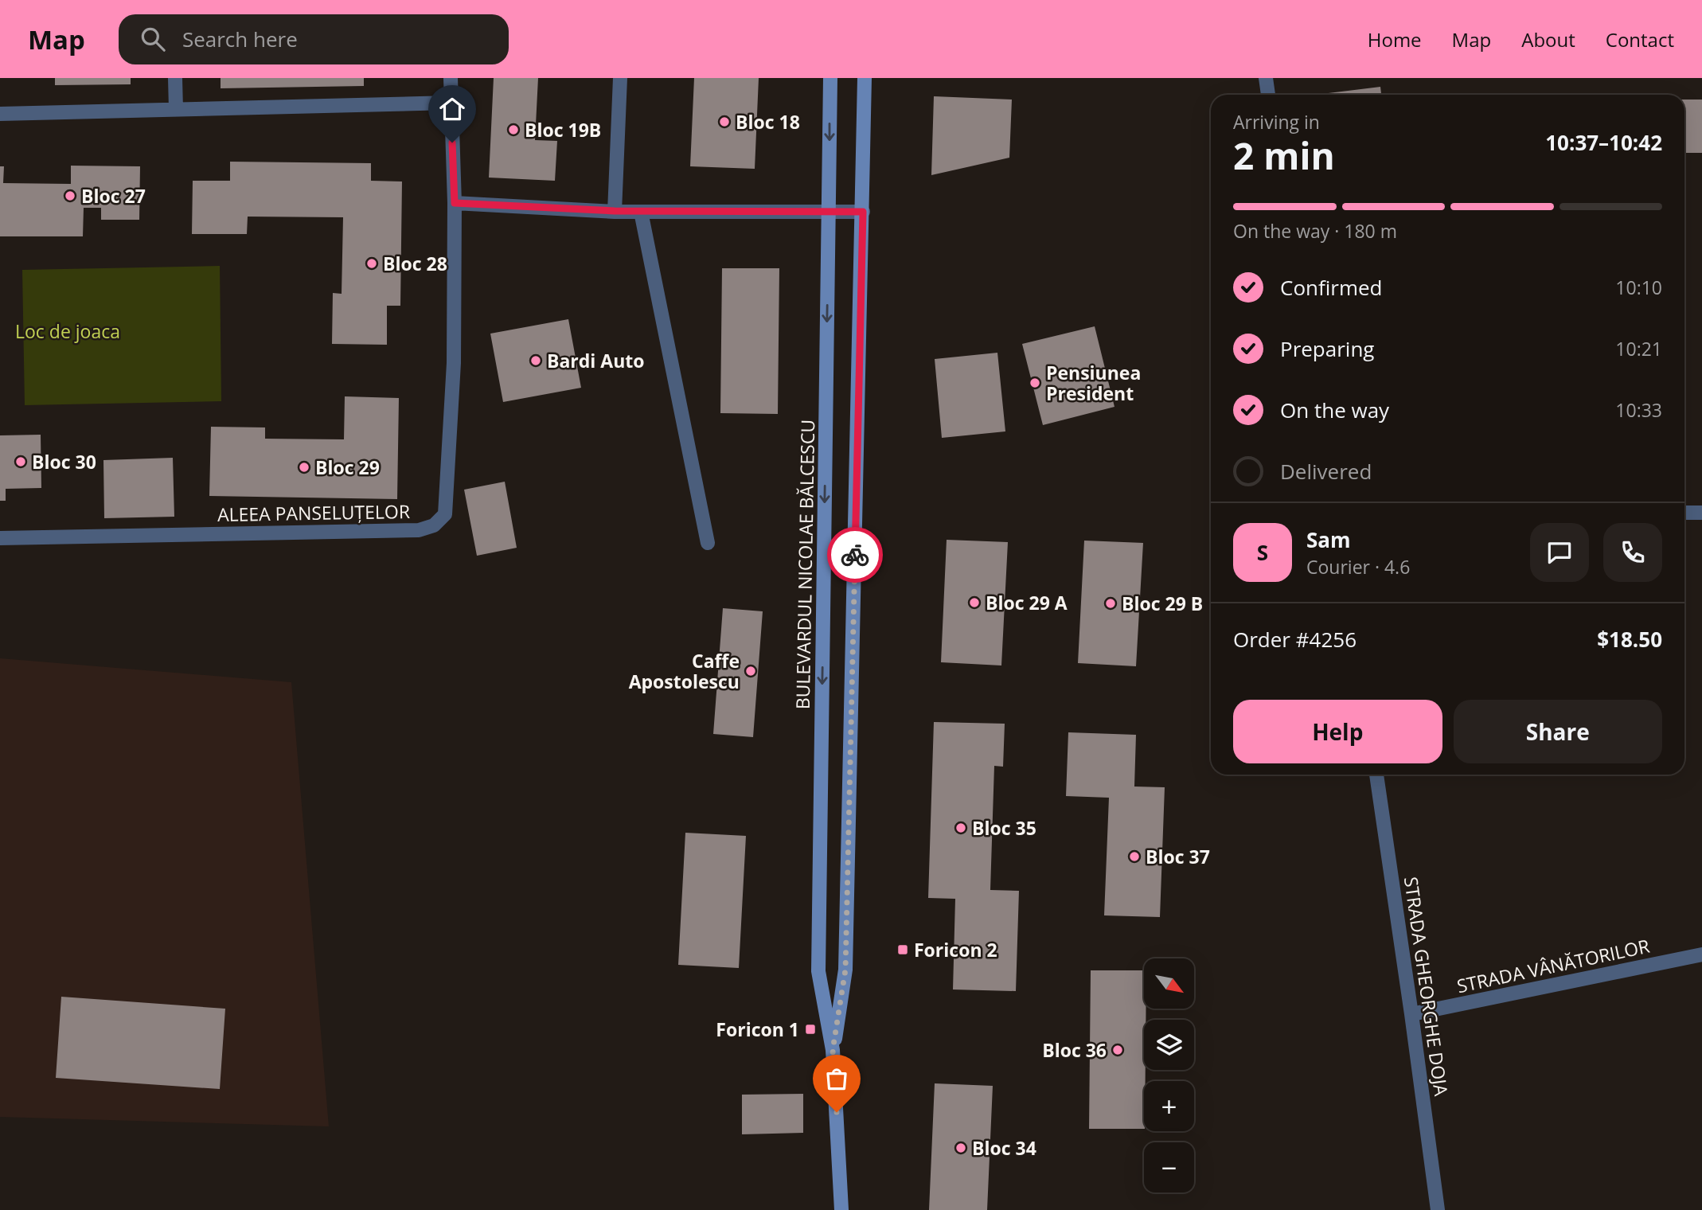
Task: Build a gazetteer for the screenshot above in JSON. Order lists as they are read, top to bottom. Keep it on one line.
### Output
{"streets":{"main road":["BULEVARDUL NICOLAE BĂLCESCU"],"street":["ALEEA PANSELUȚELOR","STRADA VÂNĂTORILOR","STRADA GHEORGHE DOJA"]},"crossings":[["STRADA VÂNĂTORILOR","STRADA GHEORGHE DOJA"]],"parks":["Loc de joaca"],"places":{"other":["Bloc 18","Bloc 19B","Bloc 27","Bloc 28","Bardi Auto","Pensiunea President","Bloc 30","Bloc 29","Bloc 29 A","Bloc 29 B","Caffe Apostolescu","Bloc 35","Bloc 37","Bloc 36","Bloc 34"],"transit":["Foricon 2","Foricon 1"]},"north":"bottom right","page":{"header":"Map","search":"Search here","nav":["Home","Map","About","Contact"],"heading":["2 min","Arriving in","10:37–10:42"],"panel":["Sam","Courier · 4.6","Order #4256","$18.50"],"bar":"On the way · 180 m","list":[["Confirmed","10:10"],["Preparing","10:21"],["On the way","10:33"],"Delivered"],"round":"S","buttons":["Help","Share"],"map_buttons":["+","−"]}}
